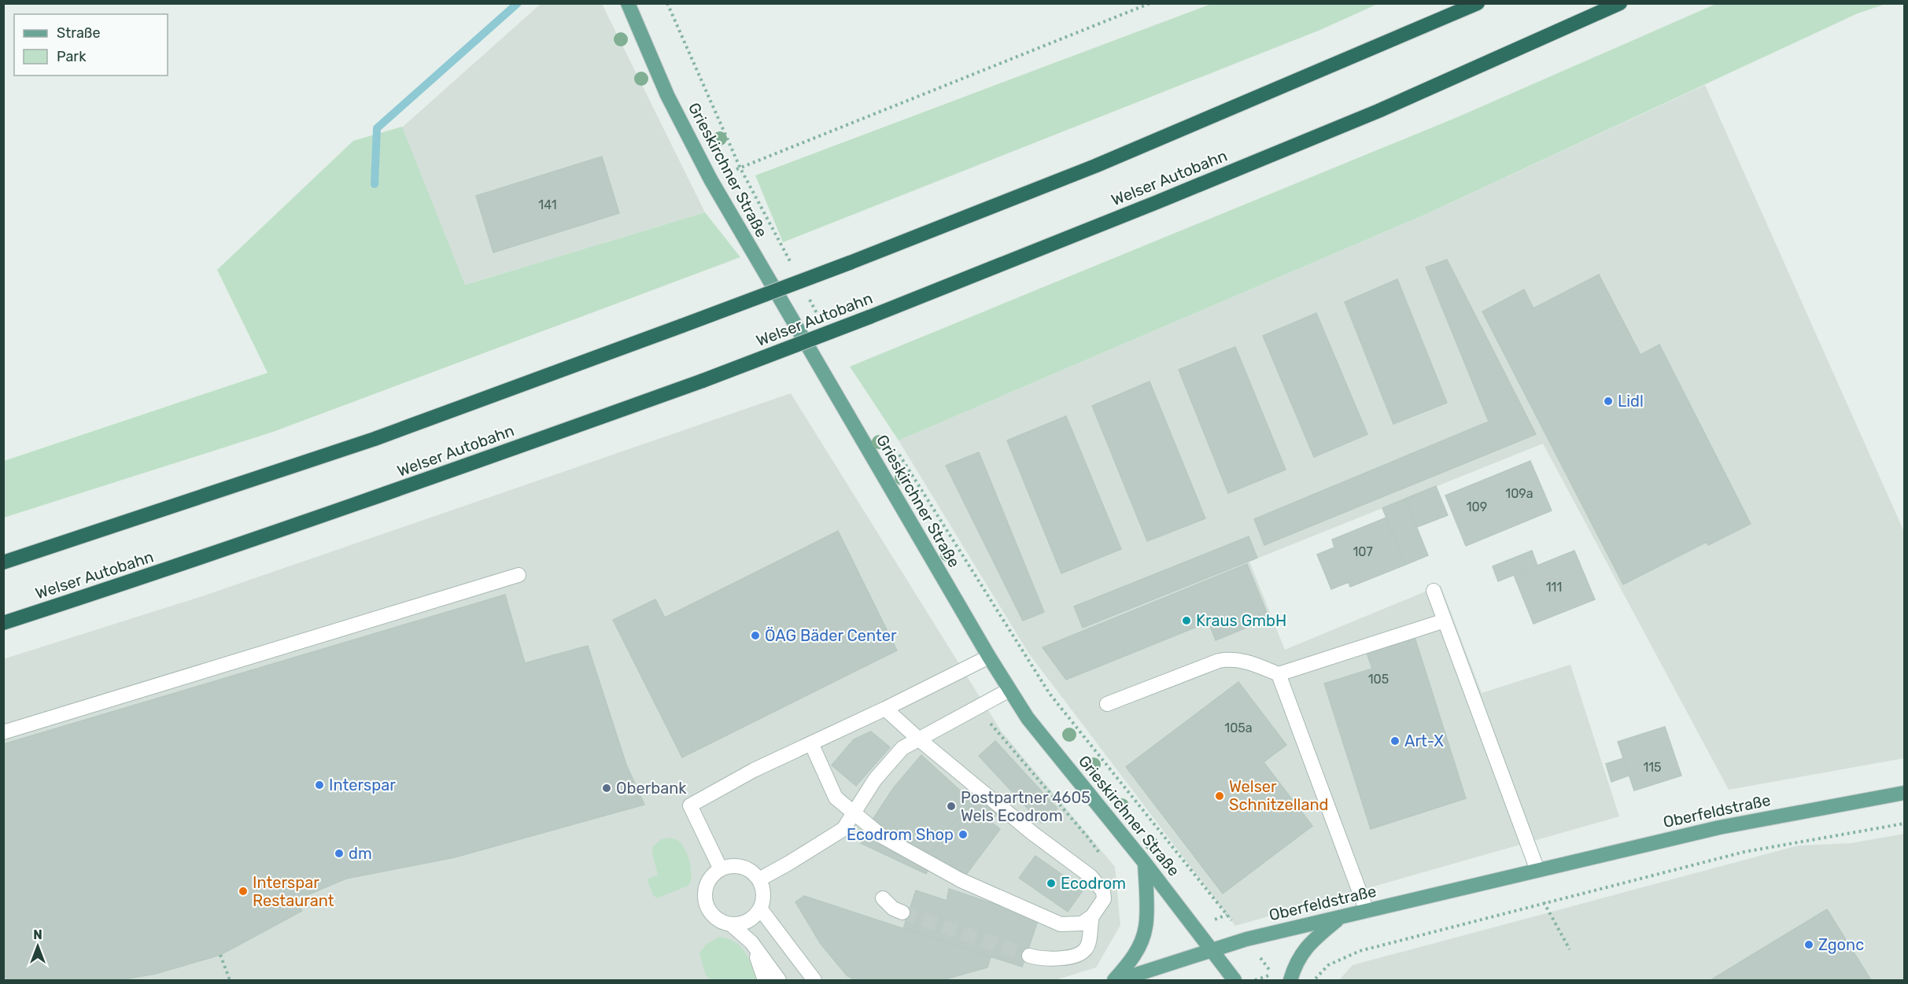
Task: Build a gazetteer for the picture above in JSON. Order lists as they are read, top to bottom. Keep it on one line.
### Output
{"streets":{"highway":["Welser Autobahn"],"main road":["Grieskirchner Straße","Oberfeldstraße"]},"crossings":[["Grieskirchner Straße","Oberfeldstraße"]],"places":["Lidl","Kraus GmbH","ÖAG Bäder Center","Art-X","Interspar","Oberbank","Welser Schnitzelland","Postpartner 4605 Wels Ecodrom","Ecodrom Shop","dm","Ecodrom","Interspar Restaurant","Zgonc"],"house_numbers":["141","109a","109","107","111","105","105a","115"],"legend":["Straße","Park"],"north":"top"}
